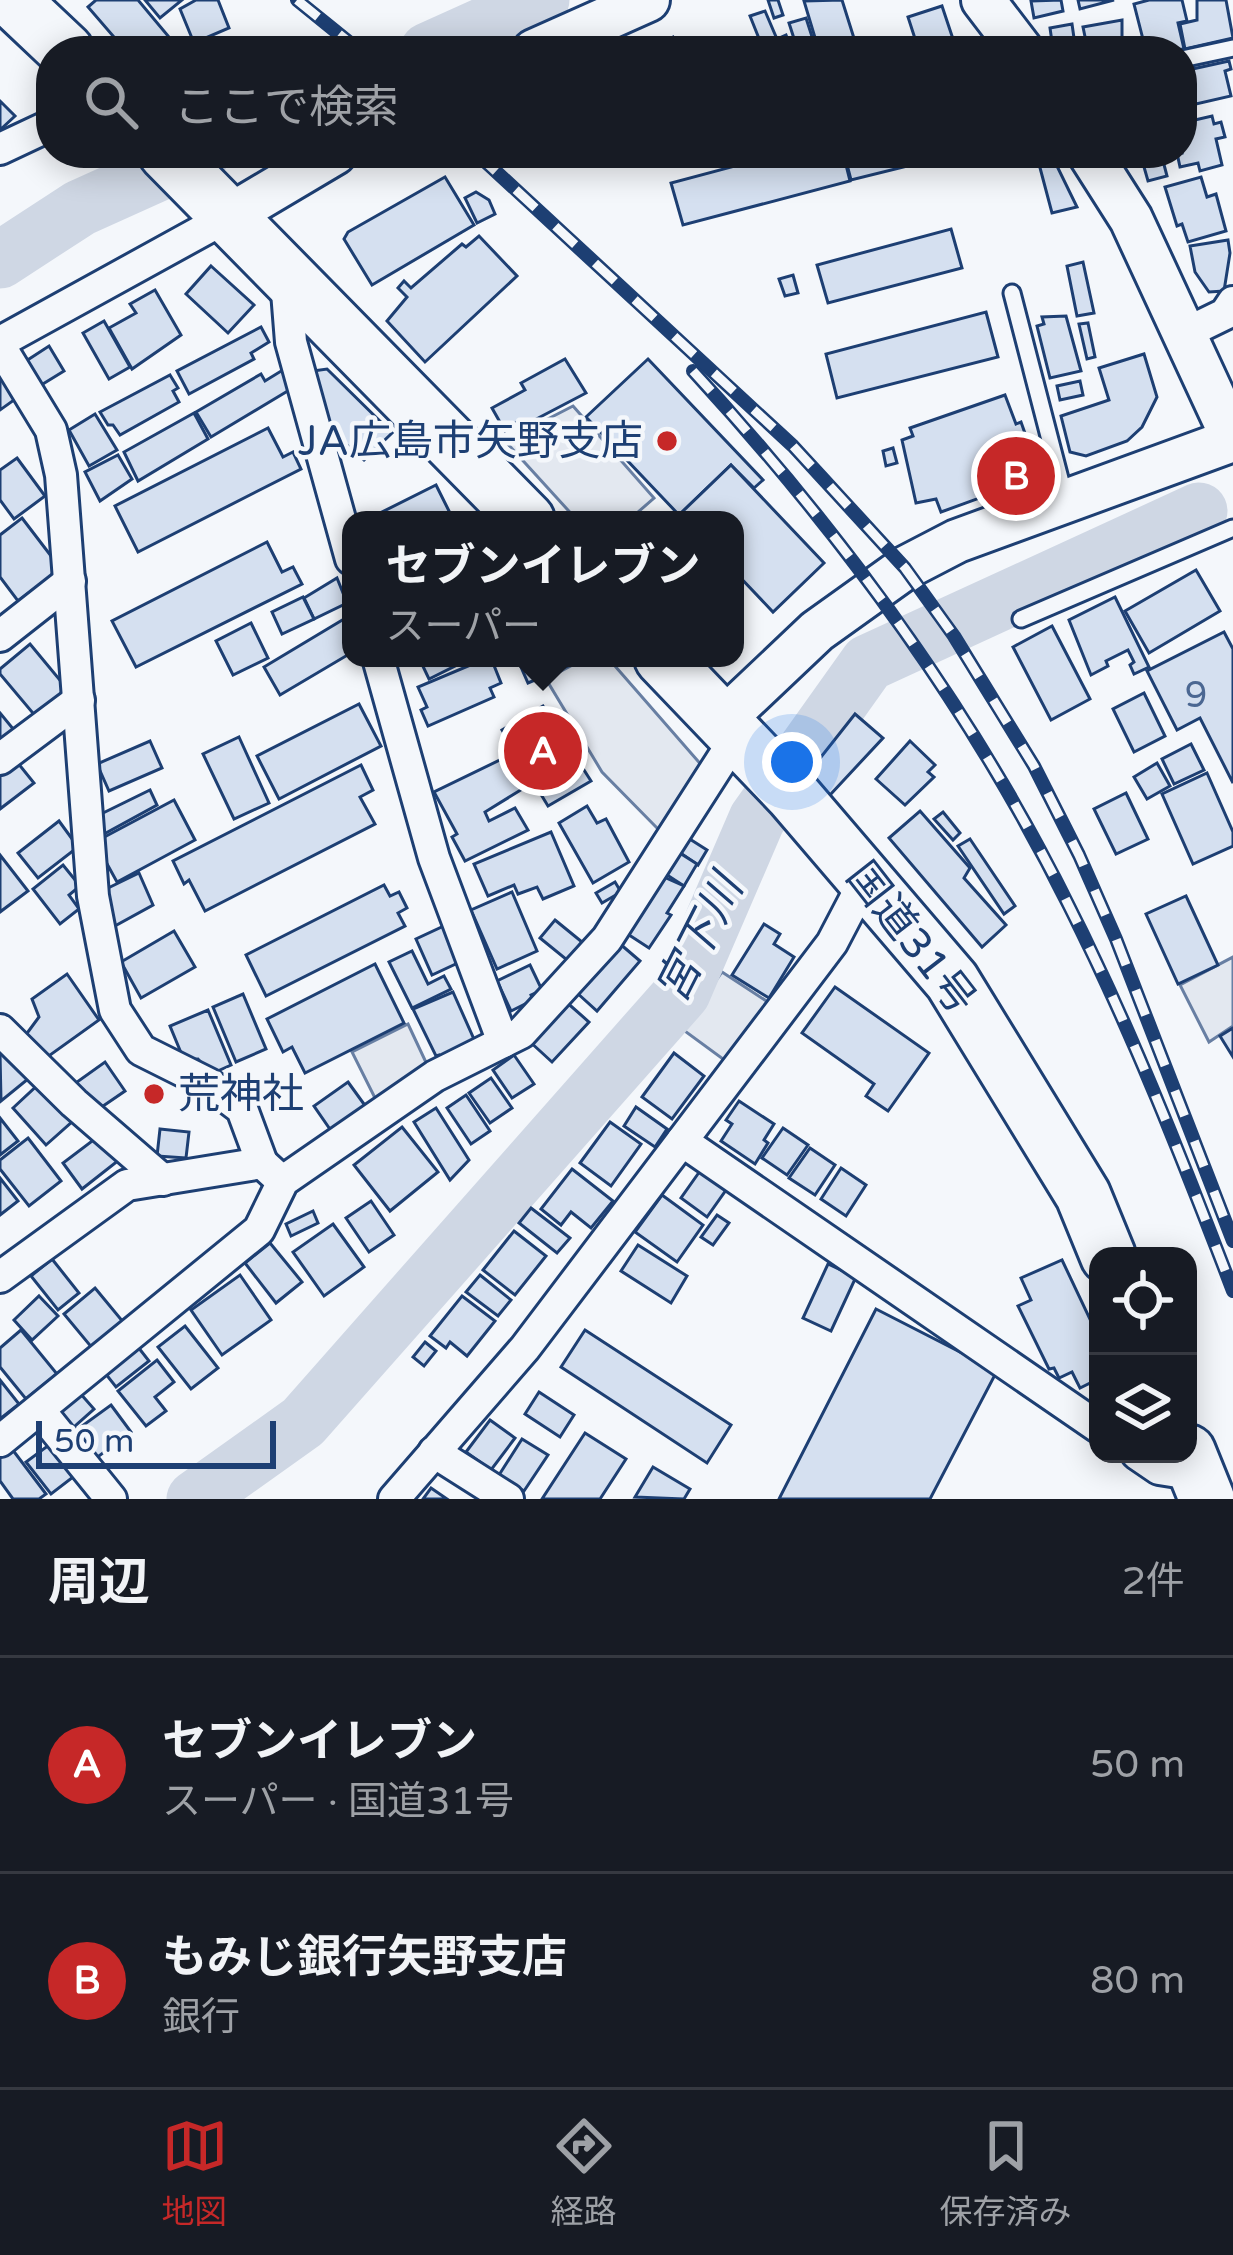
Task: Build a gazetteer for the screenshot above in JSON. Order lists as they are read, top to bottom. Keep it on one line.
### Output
{"streets":{"highway":["国道31号"]},"water":["宮下川"],"places":["JA広島市矢野支店","荒神社"],"house_numbers":["9"],"scale_bar":"50 m","page":{"search":"ここで検索","pins":["B","A"],"popup":["セブンイレブン","スーパー"],"scale":"50 m","heading":["周辺","2件"],"list":[{"mark":"A","name":"セブンイレブン","note":"スーパー · 国道31号","value":"50 m"},{"mark":"B","name":"もみじ銀行矢野支店","note":"銀行","value":"80 m"}],"nav":["地図","経路","保存済み"]}}
